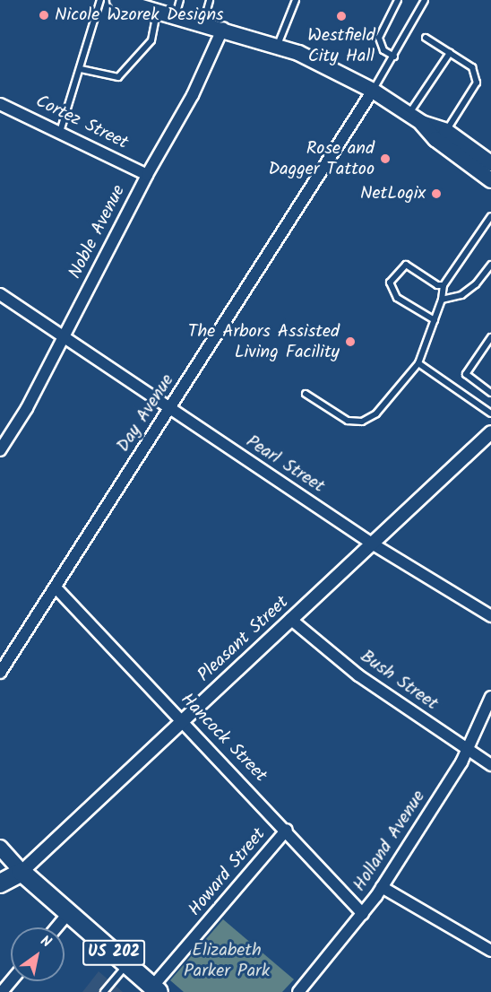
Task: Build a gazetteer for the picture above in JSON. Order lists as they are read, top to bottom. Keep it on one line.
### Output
{"streets":{"highway":["US 202"],"street":["Cortez Street","Noble Avenue","Day Avenue","Pearl Street","Pleasant Street","Bush Street","Hancock Street","Holland Avenue","Howard Street"]},"crossings":[["Cortez Street","Noble Avenue"],["Noble Avenue","Pearl Street"],["Day Avenue","Pearl Street"],["Day Avenue","Hancock Street"],["Pearl Street","Pleasant Street"],["Pleasant Street","Bush Street"],["Pleasant Street","Hancock Street"],["Pleasant Street","US 202"],["Bush Street","Holland Avenue"],["Hancock Street","Holland Avenue"],["Hancock Street","Howard Street"],["Howard Street","US 202"]],"parks":["Elizabeth Parker Park"],"places":["Nicole Wzorek Designs","Westfield City Hall","Rose and Dagger Tattoo","NetLogix","The Arbors Assisted Living Facility"],"north":"top right"}
